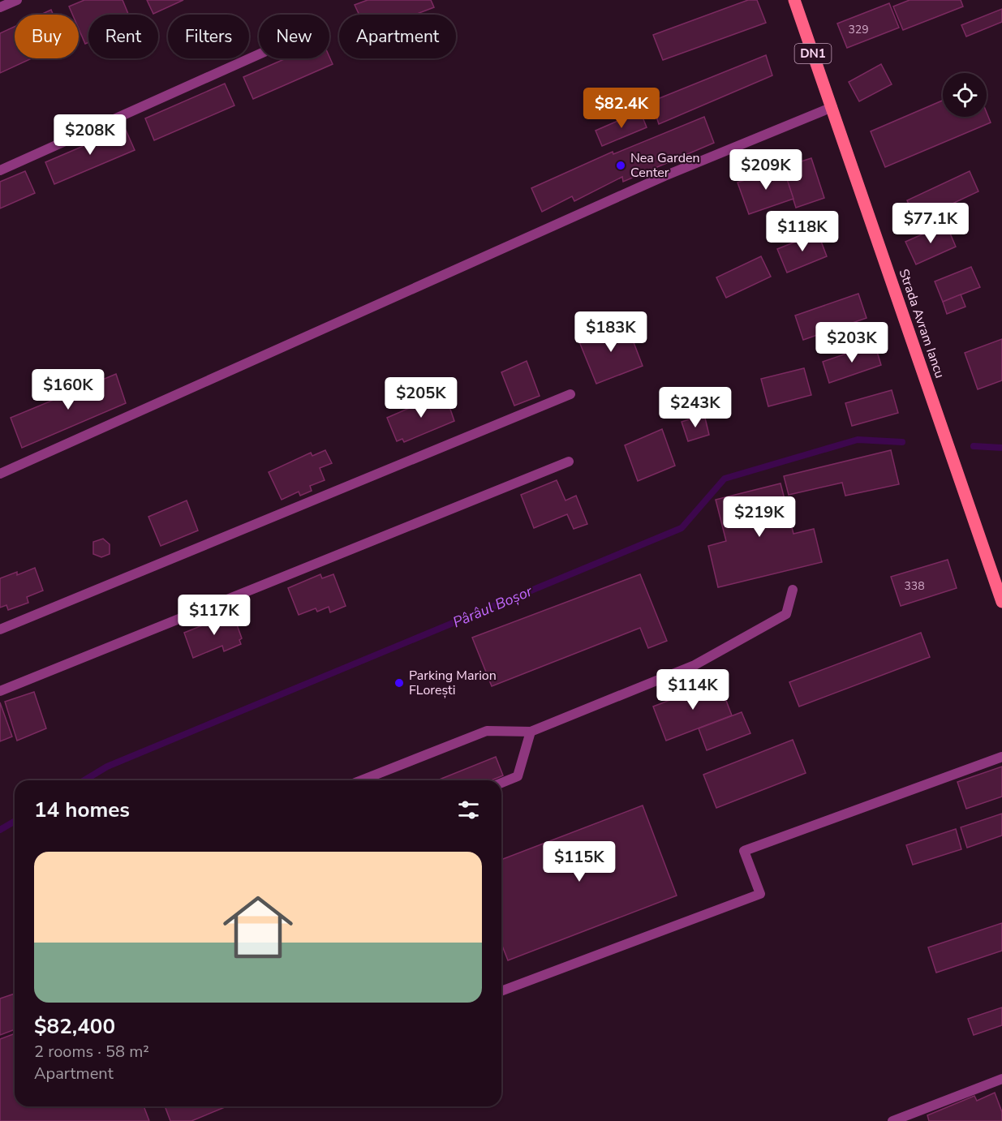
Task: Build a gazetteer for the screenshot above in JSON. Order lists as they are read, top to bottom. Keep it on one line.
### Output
{"streets":{"main road":["DN1","Strada Avram Iancu"]},"water":["Pârâul Boșor"],"places":["Nea Garden Center","Parking Marion FLorești"],"house_numbers":["329","338"],"page":{"chip":["Buy","Rent","Filters","New","Apartment"],"price":["$82.4K","$208K","$209K","$77.1K","$118K","$183K","$203K","$160K","$205K","$243K","$219K","$117K","$114K","$115K"],"heading":"14 homes","list":[{"name":"$82,400","note":"2 rooms · 58 m² · Apartment"}]}}
